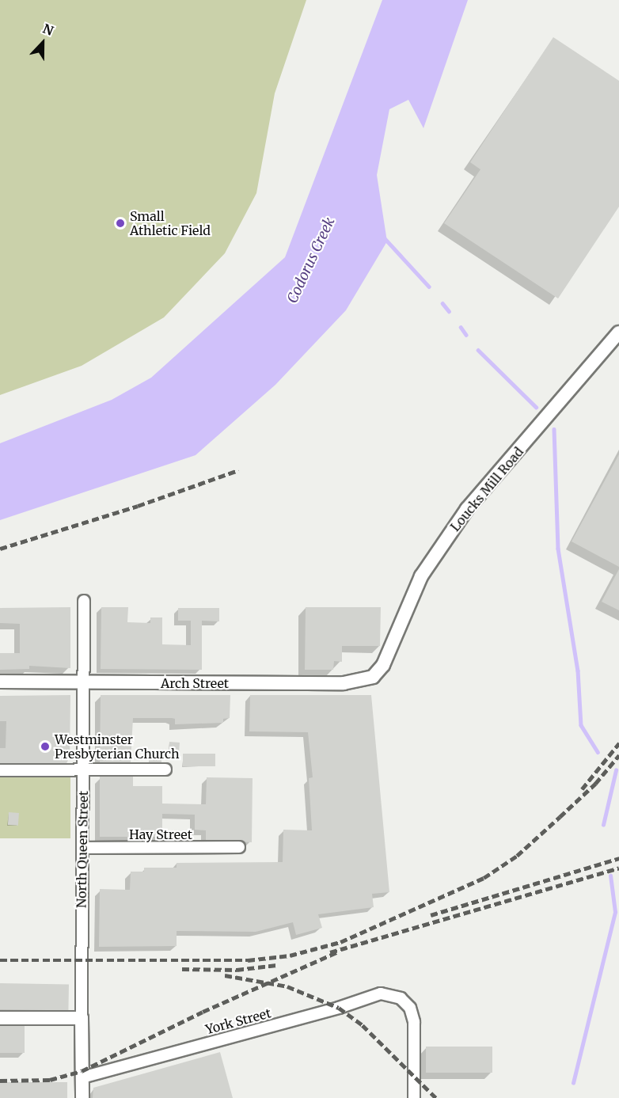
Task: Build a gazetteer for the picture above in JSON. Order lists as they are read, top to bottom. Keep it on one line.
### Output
{"streets":{"street":["Loucks Mill Road","Arch Street","Hay Street","North Queen Street","York Street"]},"crossings":[["Loucks Mill Road","Arch Street"],["Arch Street","North Queen Street"],["Hay Street","North Queen Street"],["North Queen Street","York Street"]],"water":["Codorus Creek"],"places":["Small Athletic Field","Westminster Presbyterian Church"],"north":"top"}
